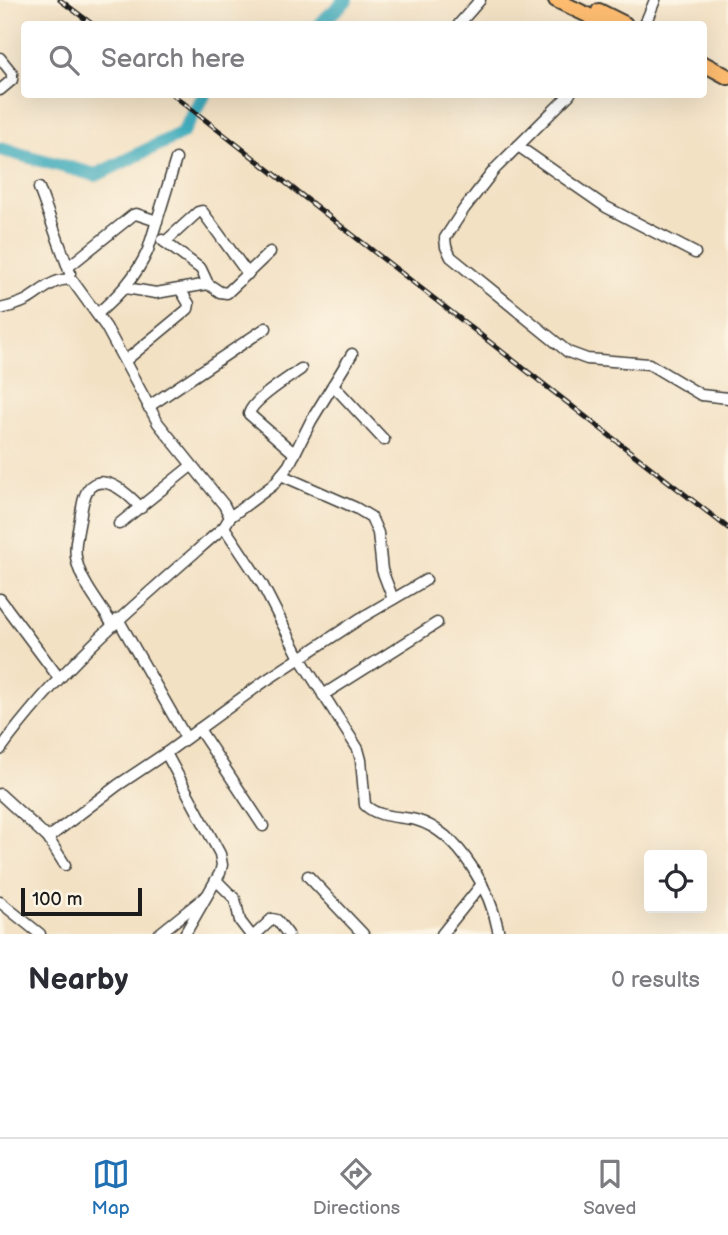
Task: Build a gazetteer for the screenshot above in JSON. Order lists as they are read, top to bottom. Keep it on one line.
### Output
{"scale_bar":"100 m","page":{"search":"Search here","scale":"100 m","heading":["Nearby","0 results"],"nav":["Map","Directions","Saved"]}}
